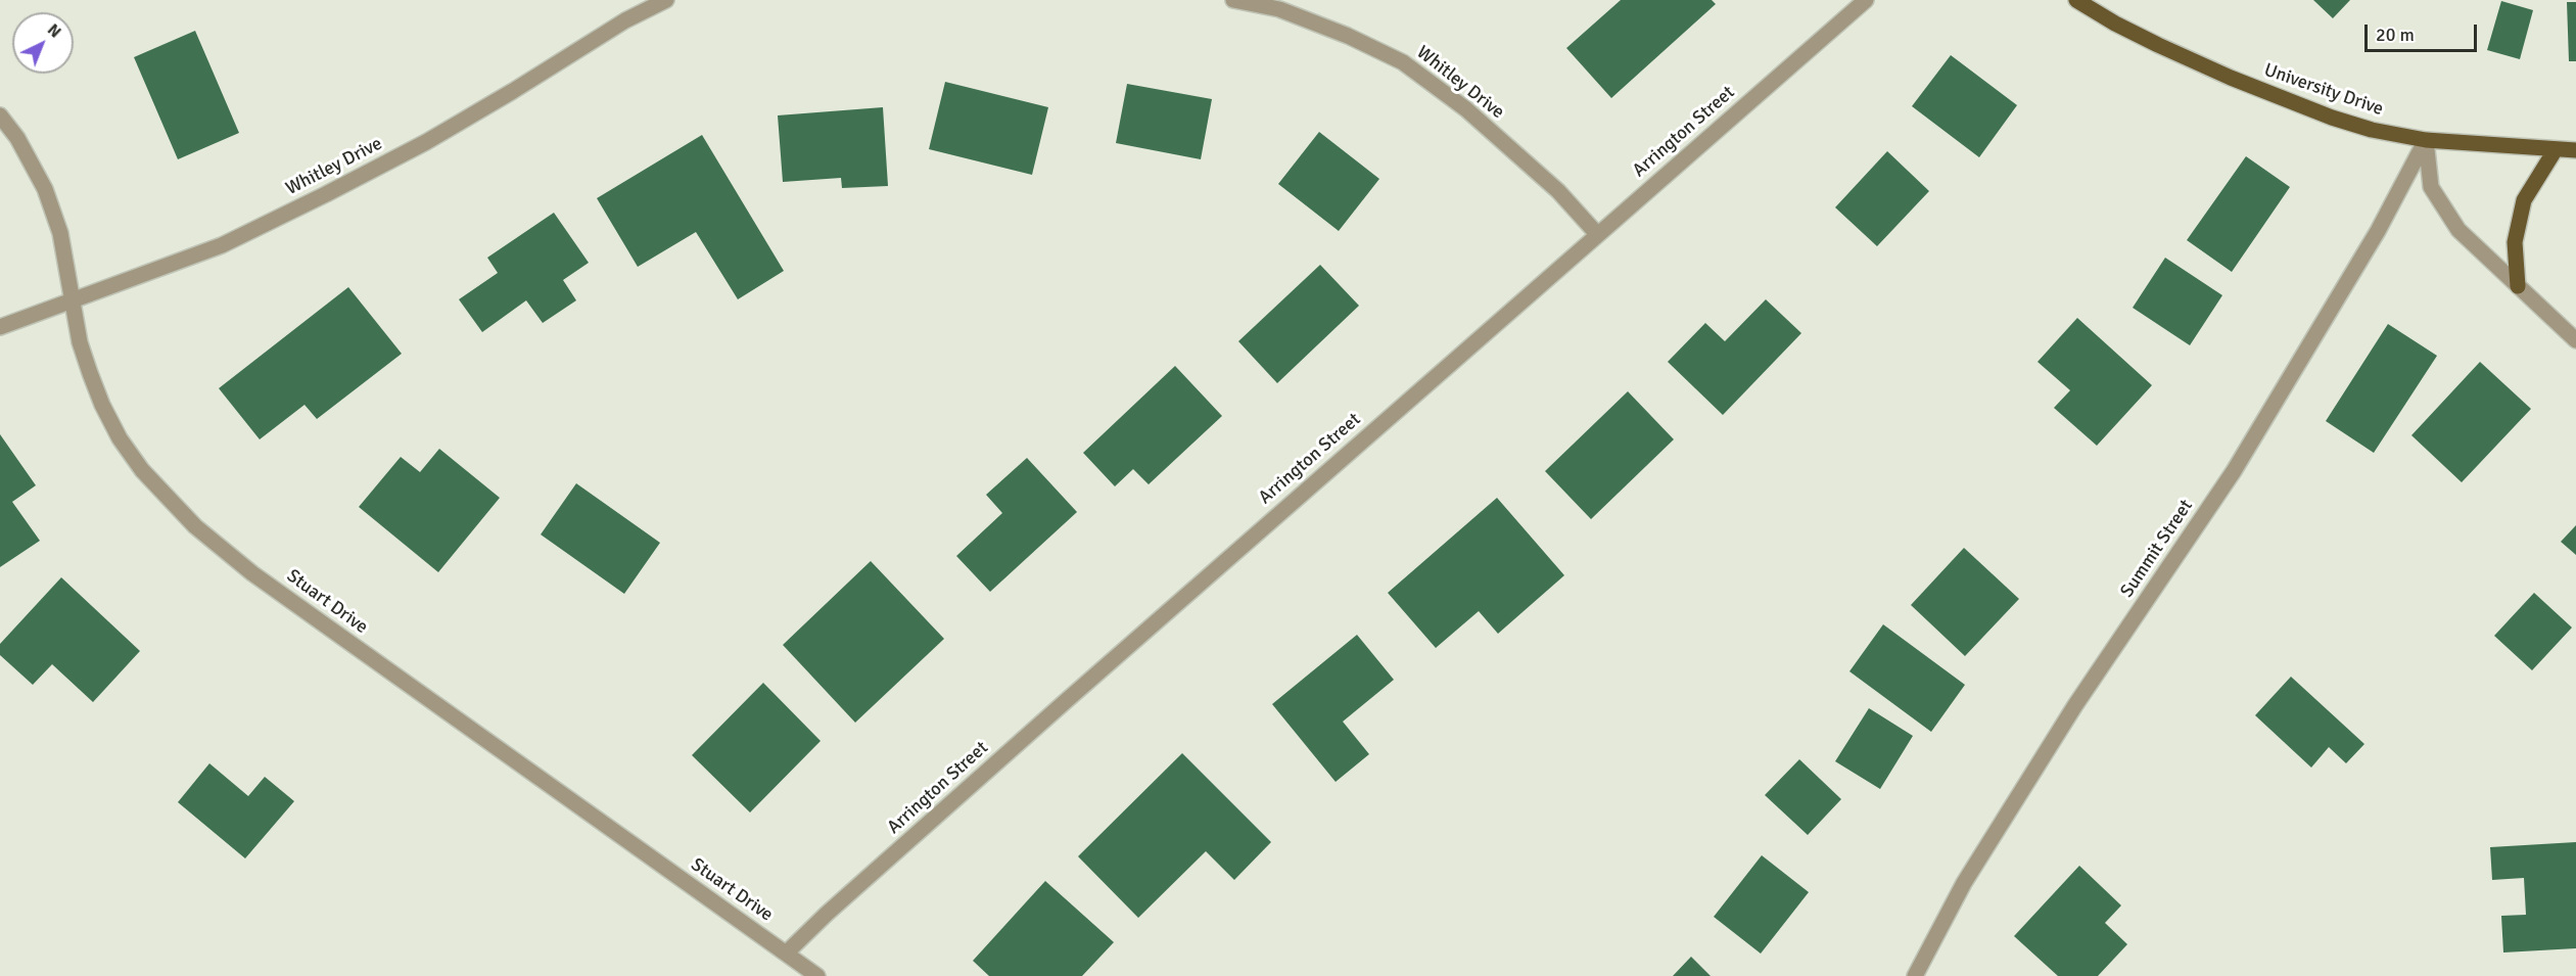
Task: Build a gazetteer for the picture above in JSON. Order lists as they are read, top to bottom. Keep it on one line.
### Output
{"streets":{"main road":["University Drive"],"street":["Whitley Drive","Arrington Street","Summit Street","Stuart Drive"]},"crossings":[["Whitley Drive","Arrington Street"],["Whitley Drive","Stuart Drive"],["University Drive","Summit Street"],["Arrington Street","Stuart Drive"]],"scale_bar":"20 m","north":"top right"}
